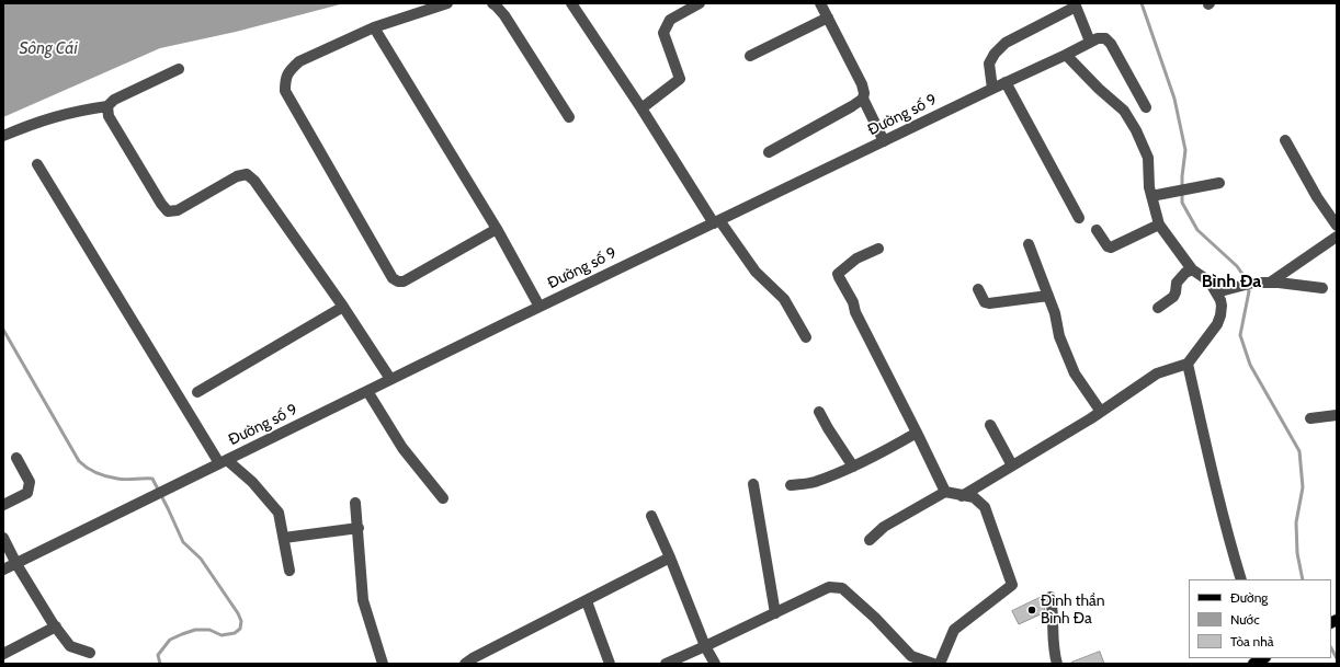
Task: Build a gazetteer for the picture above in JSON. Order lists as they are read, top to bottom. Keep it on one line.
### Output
{"streets":{"street":["Đường số 9"]},"districts":["Bình Đa"],"water":["Sông Cái"],"places":["Đình thần Bình Đa"],"legend":["Đường","Nước","Tòa nhà"]}
